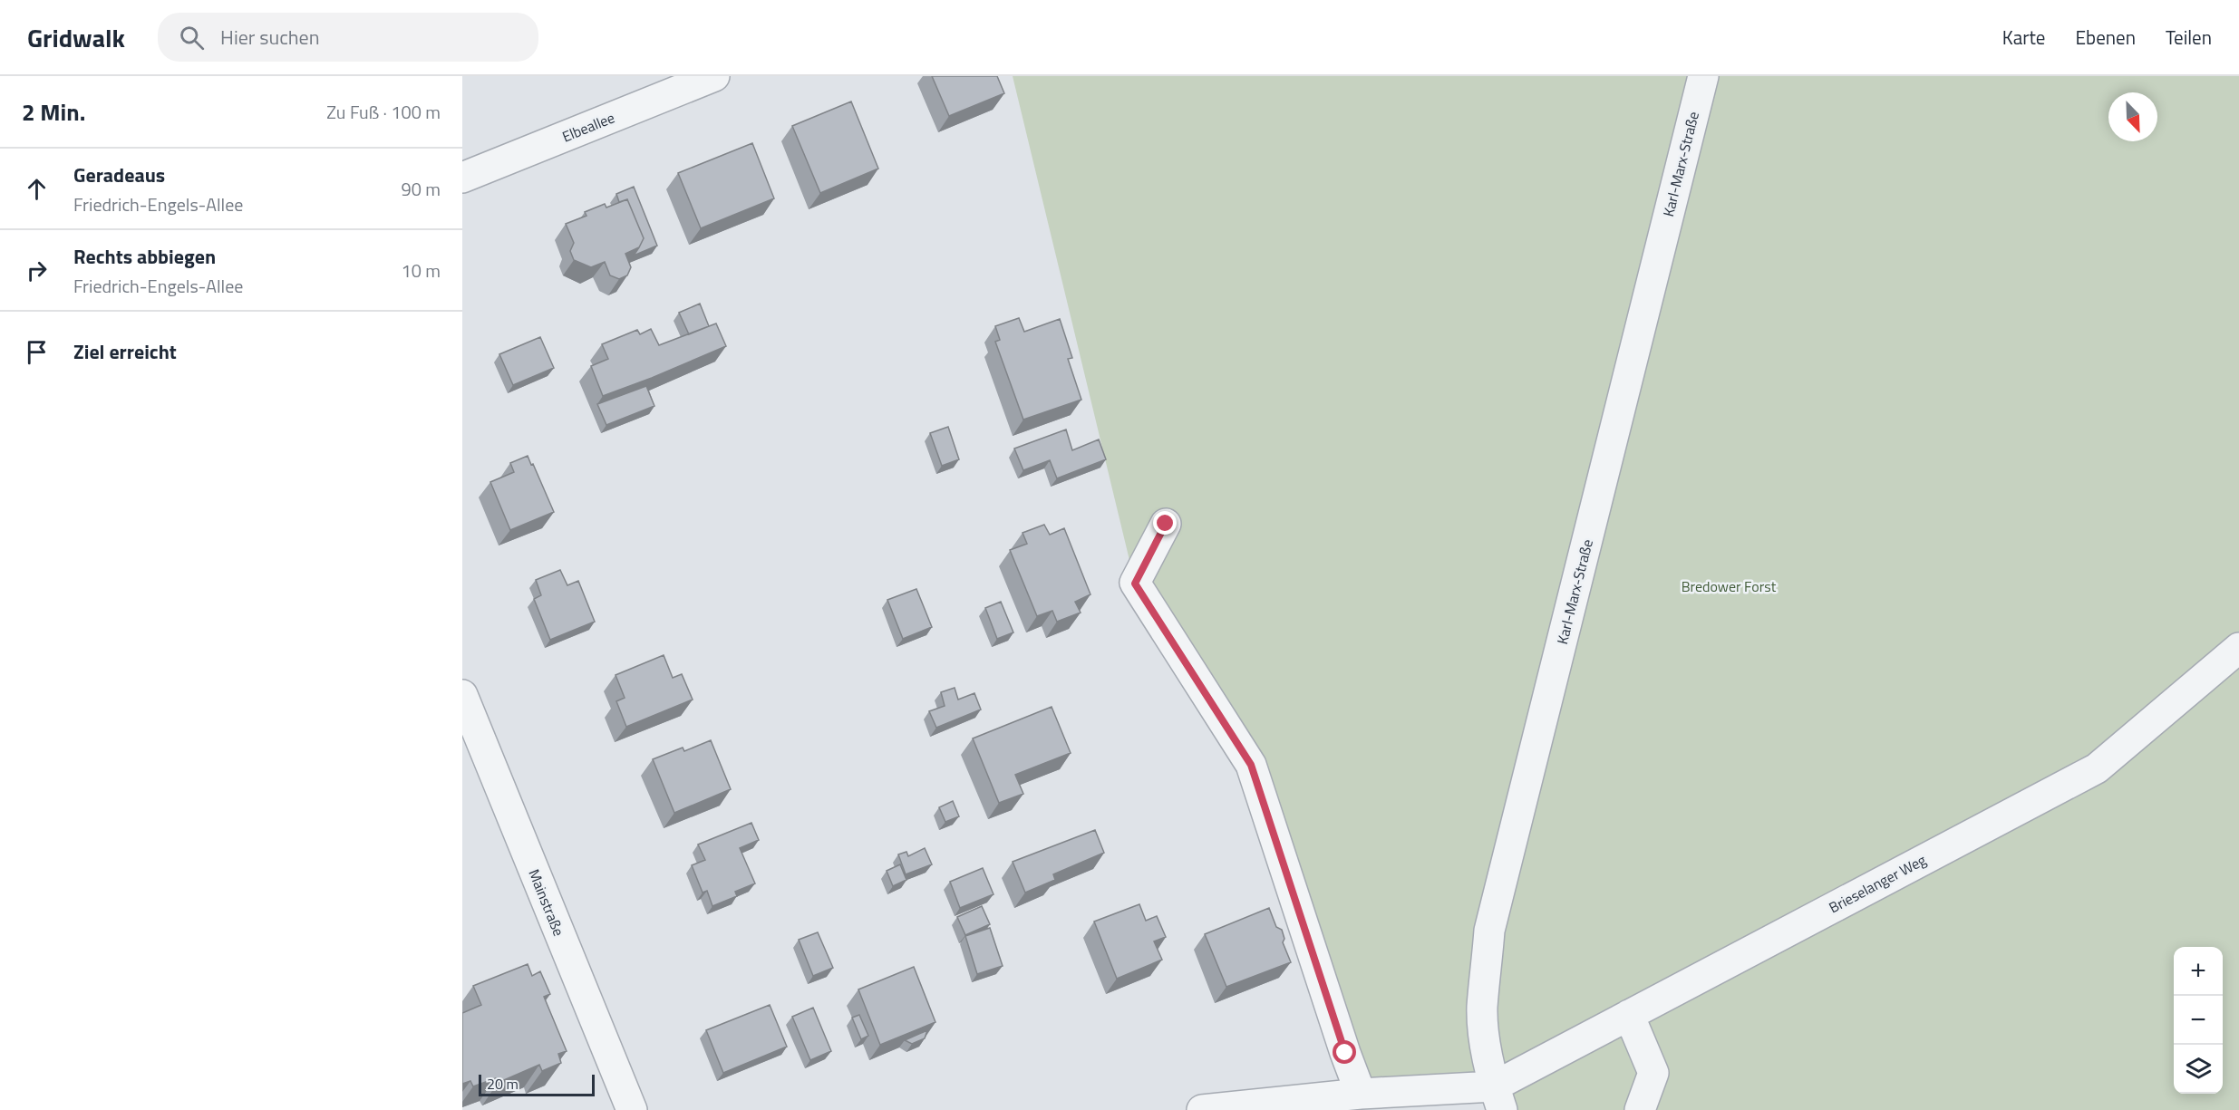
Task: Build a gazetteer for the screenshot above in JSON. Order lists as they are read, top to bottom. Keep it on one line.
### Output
{"streets":{"street":["Elbeallee","Karl-Marx-Straße","Brieselanger Weg","Mainstraße"]},"crossings":[["Karl-Marx-Straße","Brieselanger Weg"]],"parks":["Bredower Forst"],"scale_bar":"20 m","north":"bottom right","page":{"header":"Gridwalk","search":"Hier suchen","nav":["Karte","Ebenen","Teilen"],"heading":["2 Min.","Zu Fuß · 100 m"],"list":[["Geradeaus","Friedrich-Engels-Allee","90 m"],["Rechts abbiegen","Friedrich-Engels-Allee","10 m"],"Ziel erreicht"],"map_buttons":["+","−"],"scale":"20 m"}}
